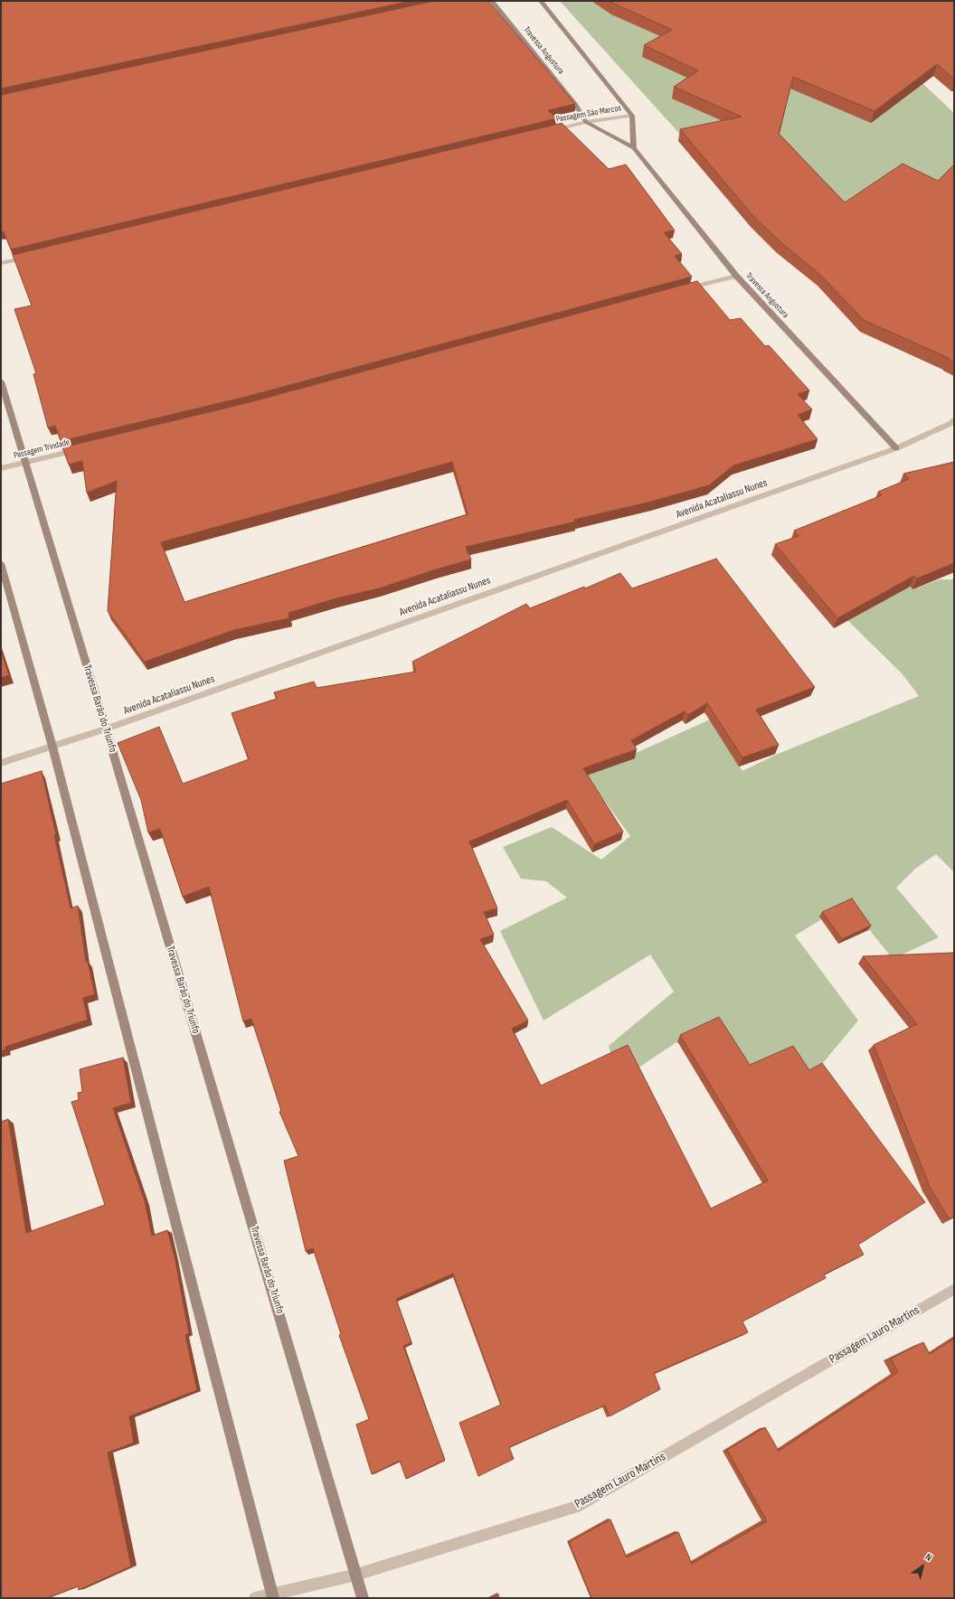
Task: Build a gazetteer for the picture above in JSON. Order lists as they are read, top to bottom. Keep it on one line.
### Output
{"streets":{"street":["Travessa Angustura","Passagem São Marcos","Passagem Trindade","Avenida Acataliassu Nunes","Travessa Barão do Triunfo","Passagem Lauro Martins"]},"crossings":[["Travessa Angustura","Passagem São Marcos"],["Travessa Angustura","Avenida Acataliassu Nunes"],["Passagem Trindade","Travessa Barão do Triunfo"],["Avenida Acataliassu Nunes","Travessa Barão do Triunfo"],["Travessa Barão do Triunfo","Passagem Lauro Martins"]],"north":"top right"}
